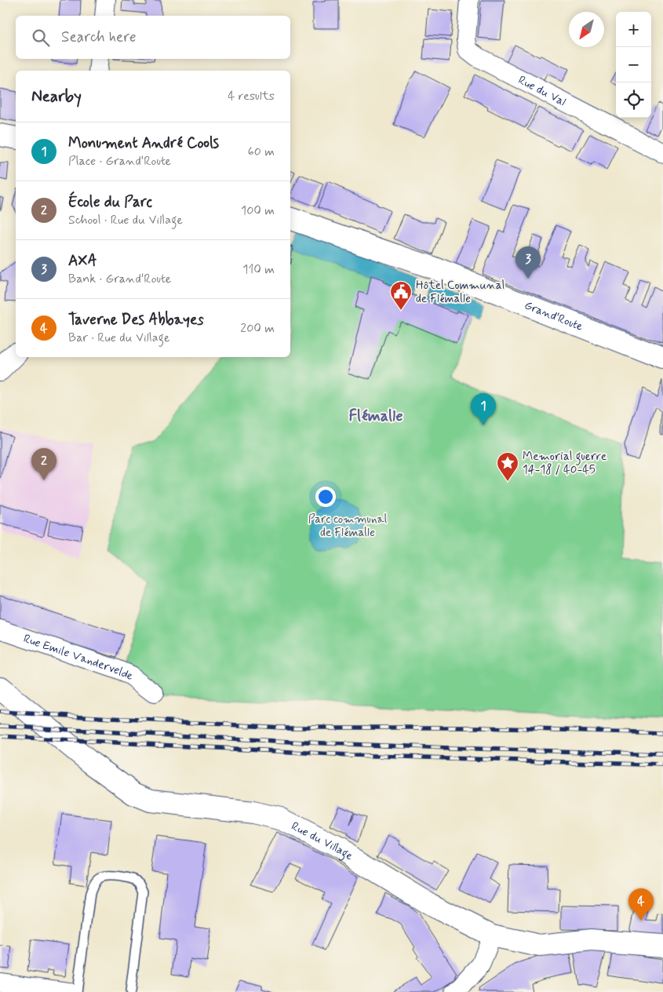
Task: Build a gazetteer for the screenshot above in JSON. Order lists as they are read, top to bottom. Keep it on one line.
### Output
{"streets":{"street":["Rue du Val","Grand'Route","Rue Emile Vandervelde","Rue du Village"]},"districts":["Flémalle"],"parks":["Parc communal de Flémalle"],"places":{"public building":["Hôtel Communal de Flémalle"],"place":["Memorial guerre 14-18 / 40-45"]},"north":"bottom left","page":{"map_buttons":["+","−"],"search":"Search here","heading":["Nearby","4 results"],"list":[{"mark":"1","name":"Monument André Cools","note":"Place · Grand'Route","value":"60 m"},{"mark":"2","name":"École du Parc","note":"School · Rue du Village","value":"100 m"},{"mark":"3","name":"AXA","note":"Bank · Grand'Route","value":"110 m"},{"mark":"4","name":"Taverne Des Abbayes","note":"Bar · Rue du Village","value":"200 m"}],"pins":["3","1","2","4"]}}
